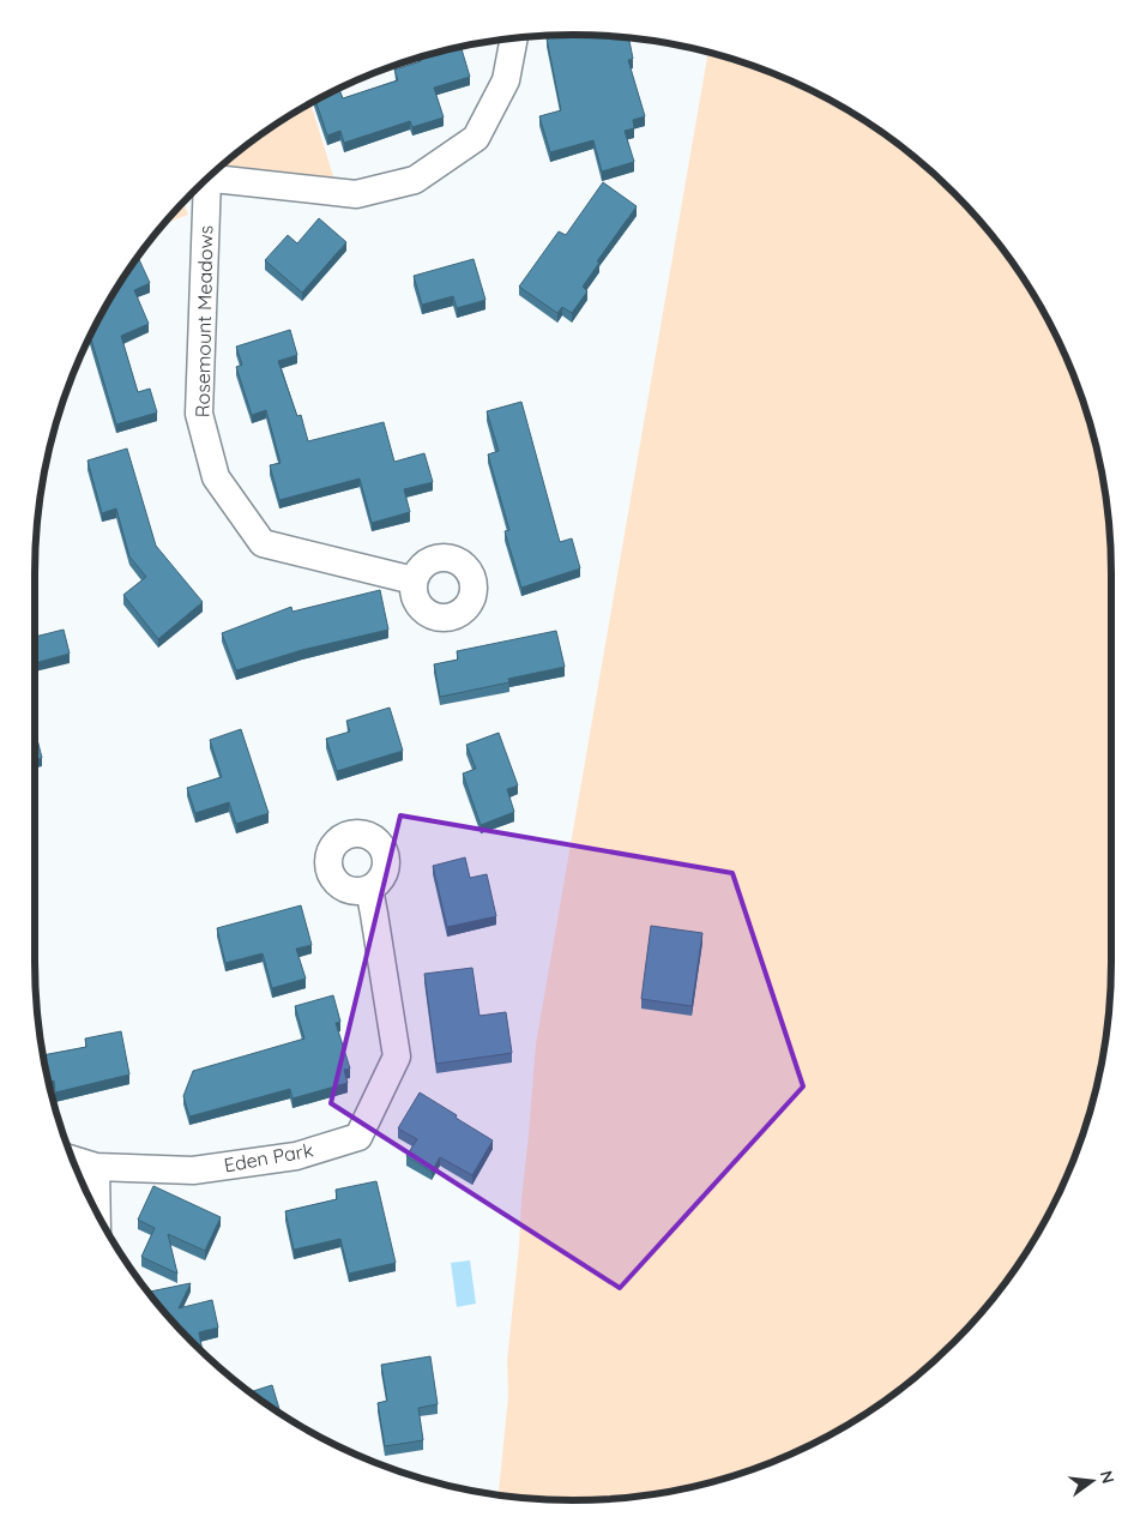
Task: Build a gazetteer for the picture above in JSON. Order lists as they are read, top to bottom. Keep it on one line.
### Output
{"streets":{"street":["Rosemount Meadows","Eden Park"]},"north":"right"}
